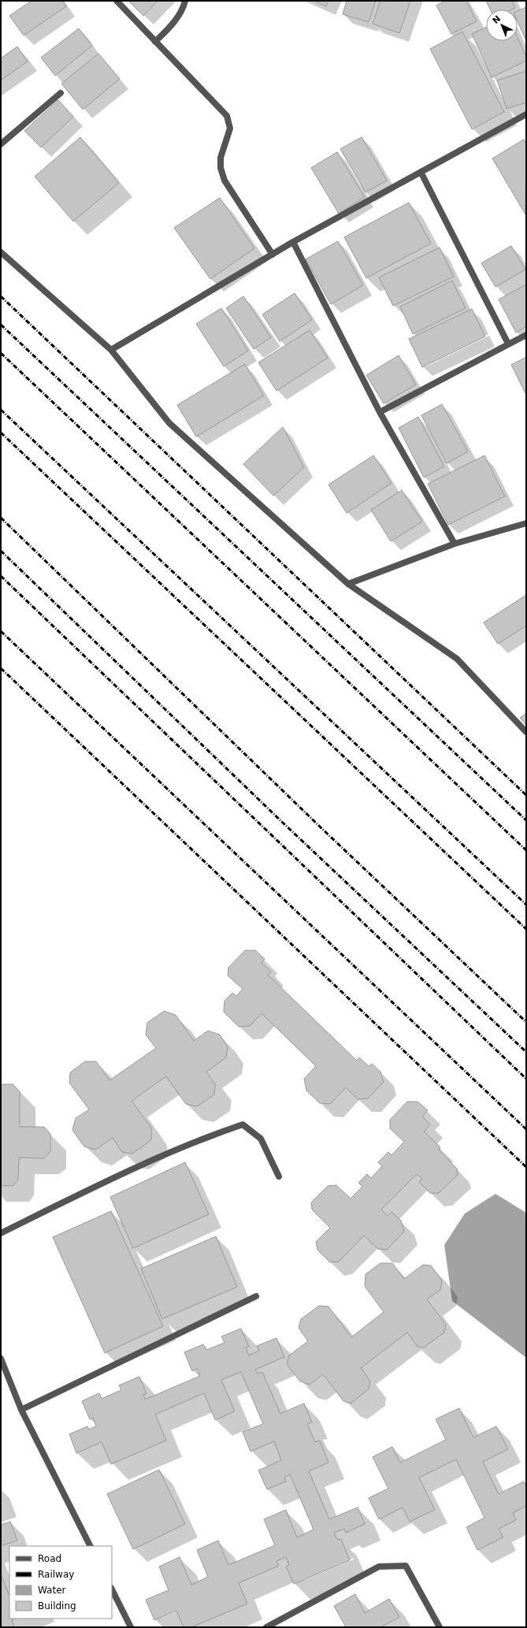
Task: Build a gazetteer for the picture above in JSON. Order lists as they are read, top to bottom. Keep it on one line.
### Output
{"legend":["Road","Railway","Water","Building"],"north":"top left"}
